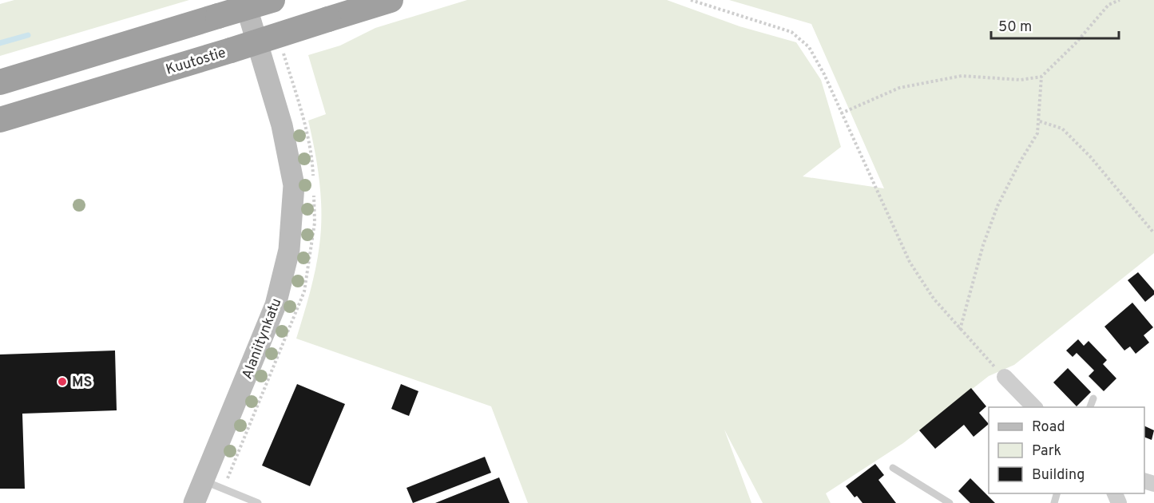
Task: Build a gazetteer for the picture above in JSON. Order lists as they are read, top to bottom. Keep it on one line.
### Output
{"streets":{"highway":["Kuutostie"],"main road":["Alaniitynkatu"]},"places":["MS"],"legend":["Road","Park","Building"],"scale_bar":"50 m"}
